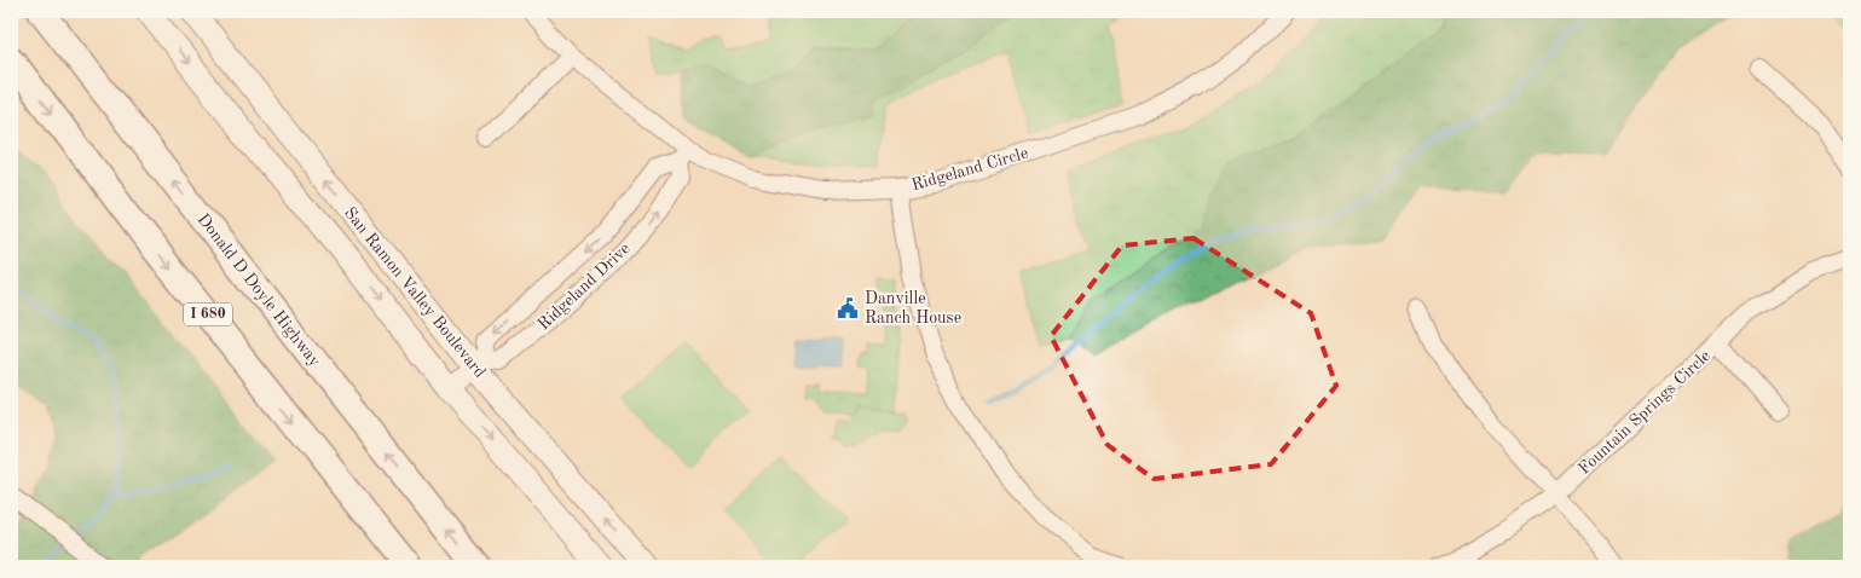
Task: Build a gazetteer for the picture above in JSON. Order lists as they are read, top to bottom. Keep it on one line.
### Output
{"streets":{"highway":["Donald D Doyle Highway","I 680"],"main road":["San Ramon Valley Boulevard"],"street":["Ridgeland Circle","Ridgeland Drive","Fountain Springs Circle"]},"crossings":[["Ridgeland Circle","Ridgeland Drive"],["Ridgeland Drive","San Ramon Valley Boulevard"]],"places":{"public building":["Danville Ranch House"]}}
